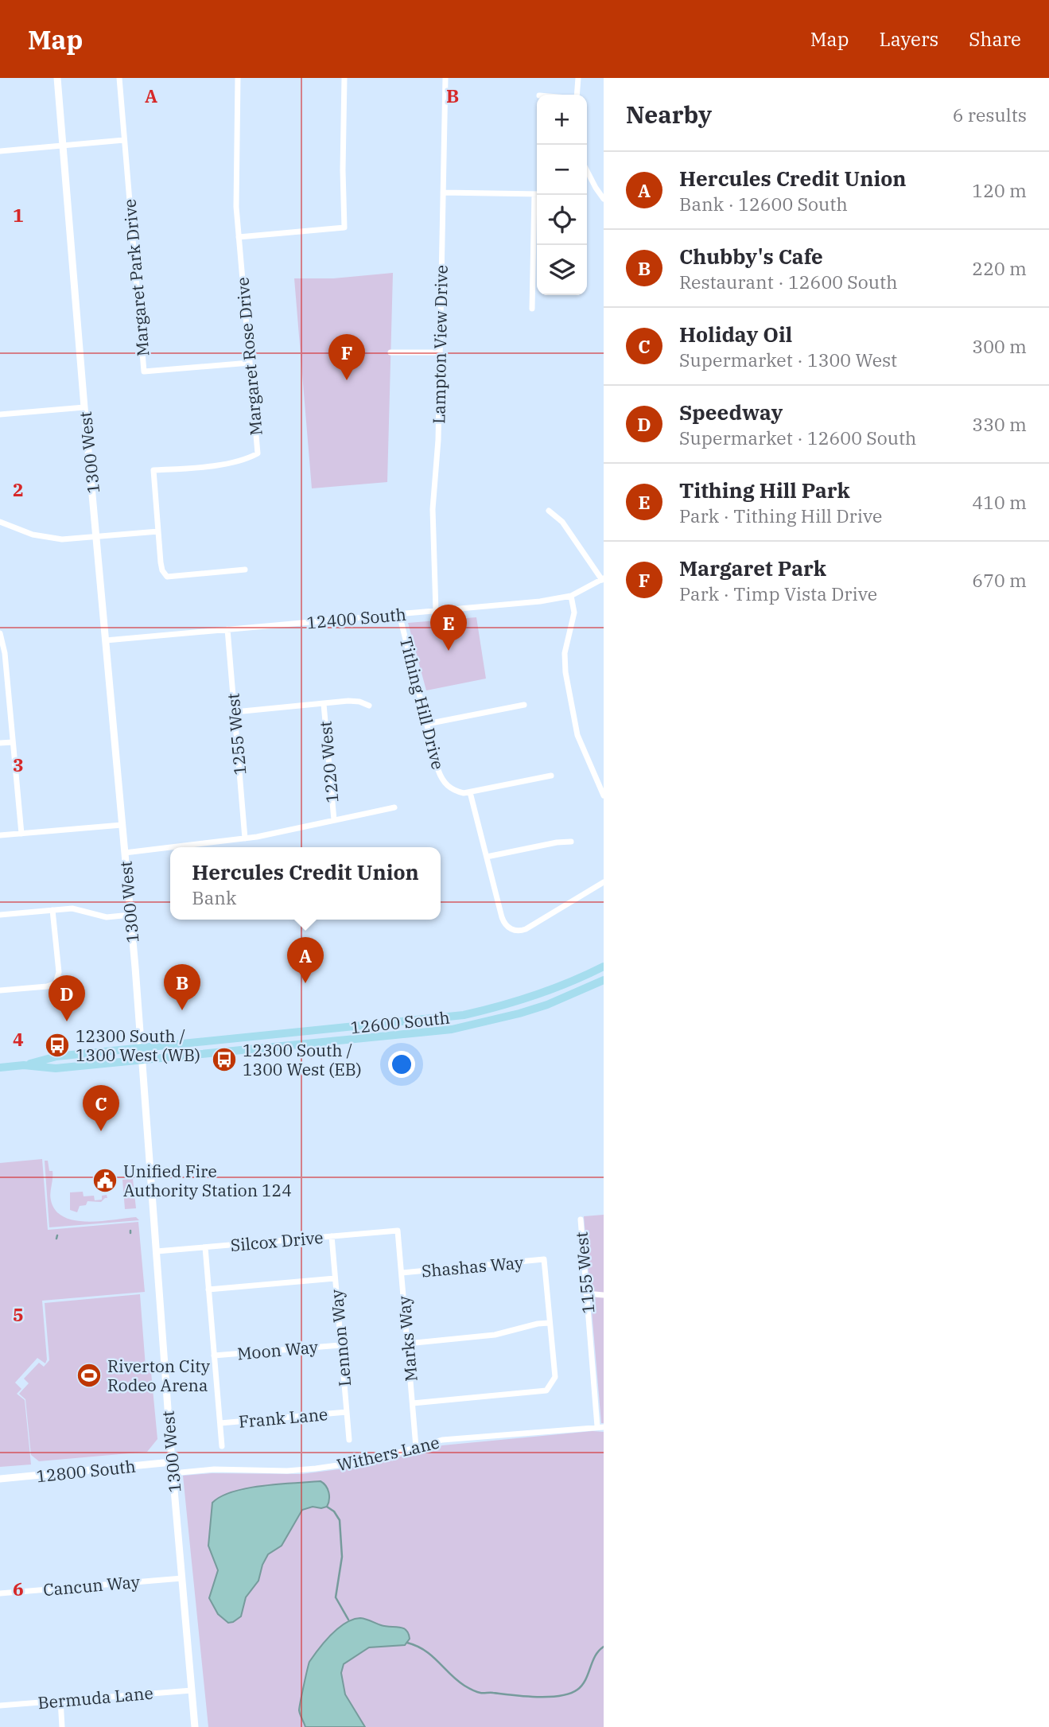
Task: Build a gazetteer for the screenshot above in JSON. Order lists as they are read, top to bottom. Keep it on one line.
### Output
{"streets":{"main road":["12600 South"],"street":["Margaret Park Drive","Lampton View Drive","Margaret Rose Drive","1300 West","12400 South","Tithing Hill Drive","1255 West","1220 West","Silcox Drive","Shashas Way","1155 West","Lennon Way","Marks Way","Moon Way","Frank Lane","Withers Lane","12800 South","Cancun Way","Bermuda Lane"]},"crossings":[["Margaret Park Drive","Margaret Rose Drive"],["Lampton View Drive","12400 South"],["1300 West","12400 South"],["1300 West","12600 South"],["1300 West","Silcox Drive"],["1300 West","Withers Lane"],["1300 West","12800 South"],["1300 West","Cancun Way"],["1300 West","Bermuda Lane"],["12400 South","Tithing Hill Drive"],["12400 South","1255 West"],["Silcox Drive","Lennon Way"],["Silcox Drive","Marks Way"],["Shashas Way","Marks Way"],["1155 West","Withers Lane"],["Lennon Way","Moon Way"],["Lennon Way","Frank Lane"],["Marks Way","Withers Lane"]],"places":{"bus stop":["12300 South / 1300 West (WB)","12300 South / 1300 West (EB)"],"public building":["Unified Fire Authority Station 124"],"sports":["Riverton City Rodeo Arena"]},"page":{"header":"Map","nav":["Map","Layers","Share"],"heading":["Nearby","6 results"],"map_buttons":["+","−"],"list":[{"mark":"A","name":"Hercules Credit Union","note":"Bank · 12600 South","value":"120 m"},{"mark":"B","name":"Chubby's Cafe","note":"Restaurant · 12600 South","value":"220 m"},{"mark":"C","name":"Holiday Oil","note":"Supermarket · 1300 West","value":"300 m"},{"mark":"D","name":"Speedway","note":"Supermarket · 12600 South","value":"330 m"},{"mark":"E","name":"Tithing Hill Park","note":"Park · Tithing Hill Drive","value":"410 m"},{"mark":"F","name":"Margaret Park","note":"Park · Timp Vista Drive","value":"670 m"}],"pins":["F","E","A","B","D","C"],"popup":["Hercules Credit Union","Bank"]},"grid":{"columns":["A","B"],"rows":["1","2","3","4","5","6"]}}
